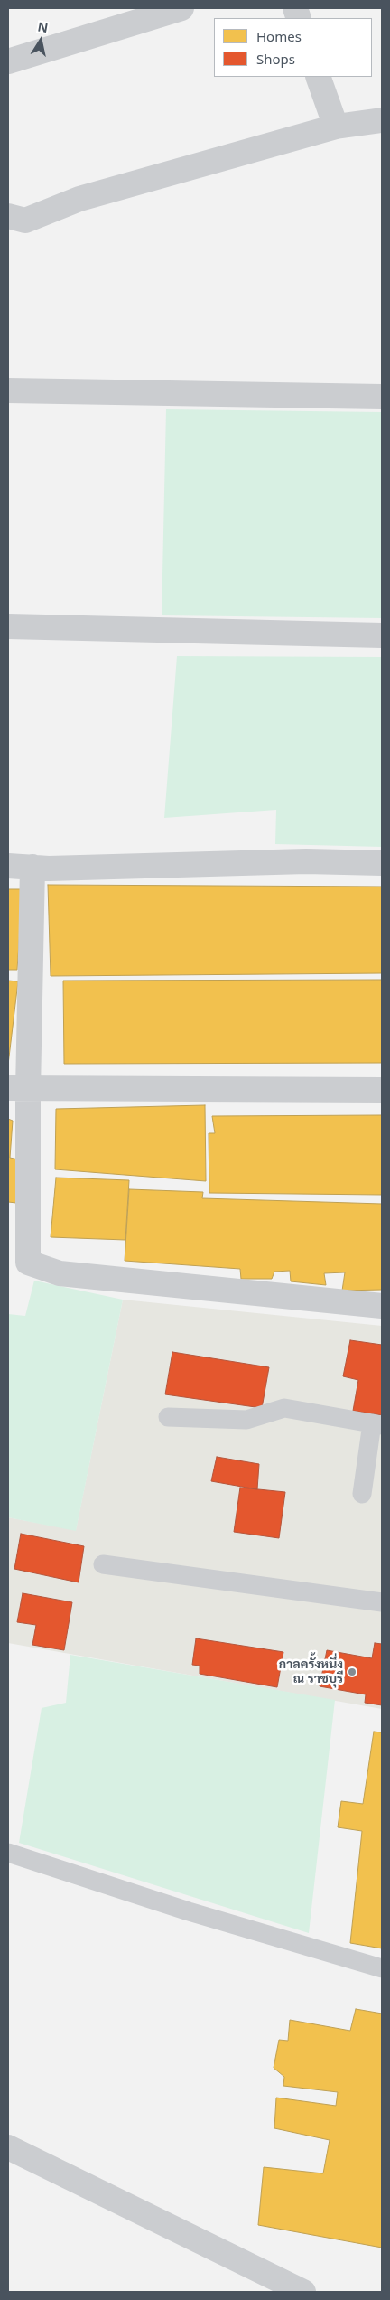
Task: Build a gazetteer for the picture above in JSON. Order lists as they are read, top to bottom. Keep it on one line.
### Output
{"places":["กาลครั้งหนึ่ง ณ ราชบุรี"],"legend":["Homes","Shops"],"north":"top"}
